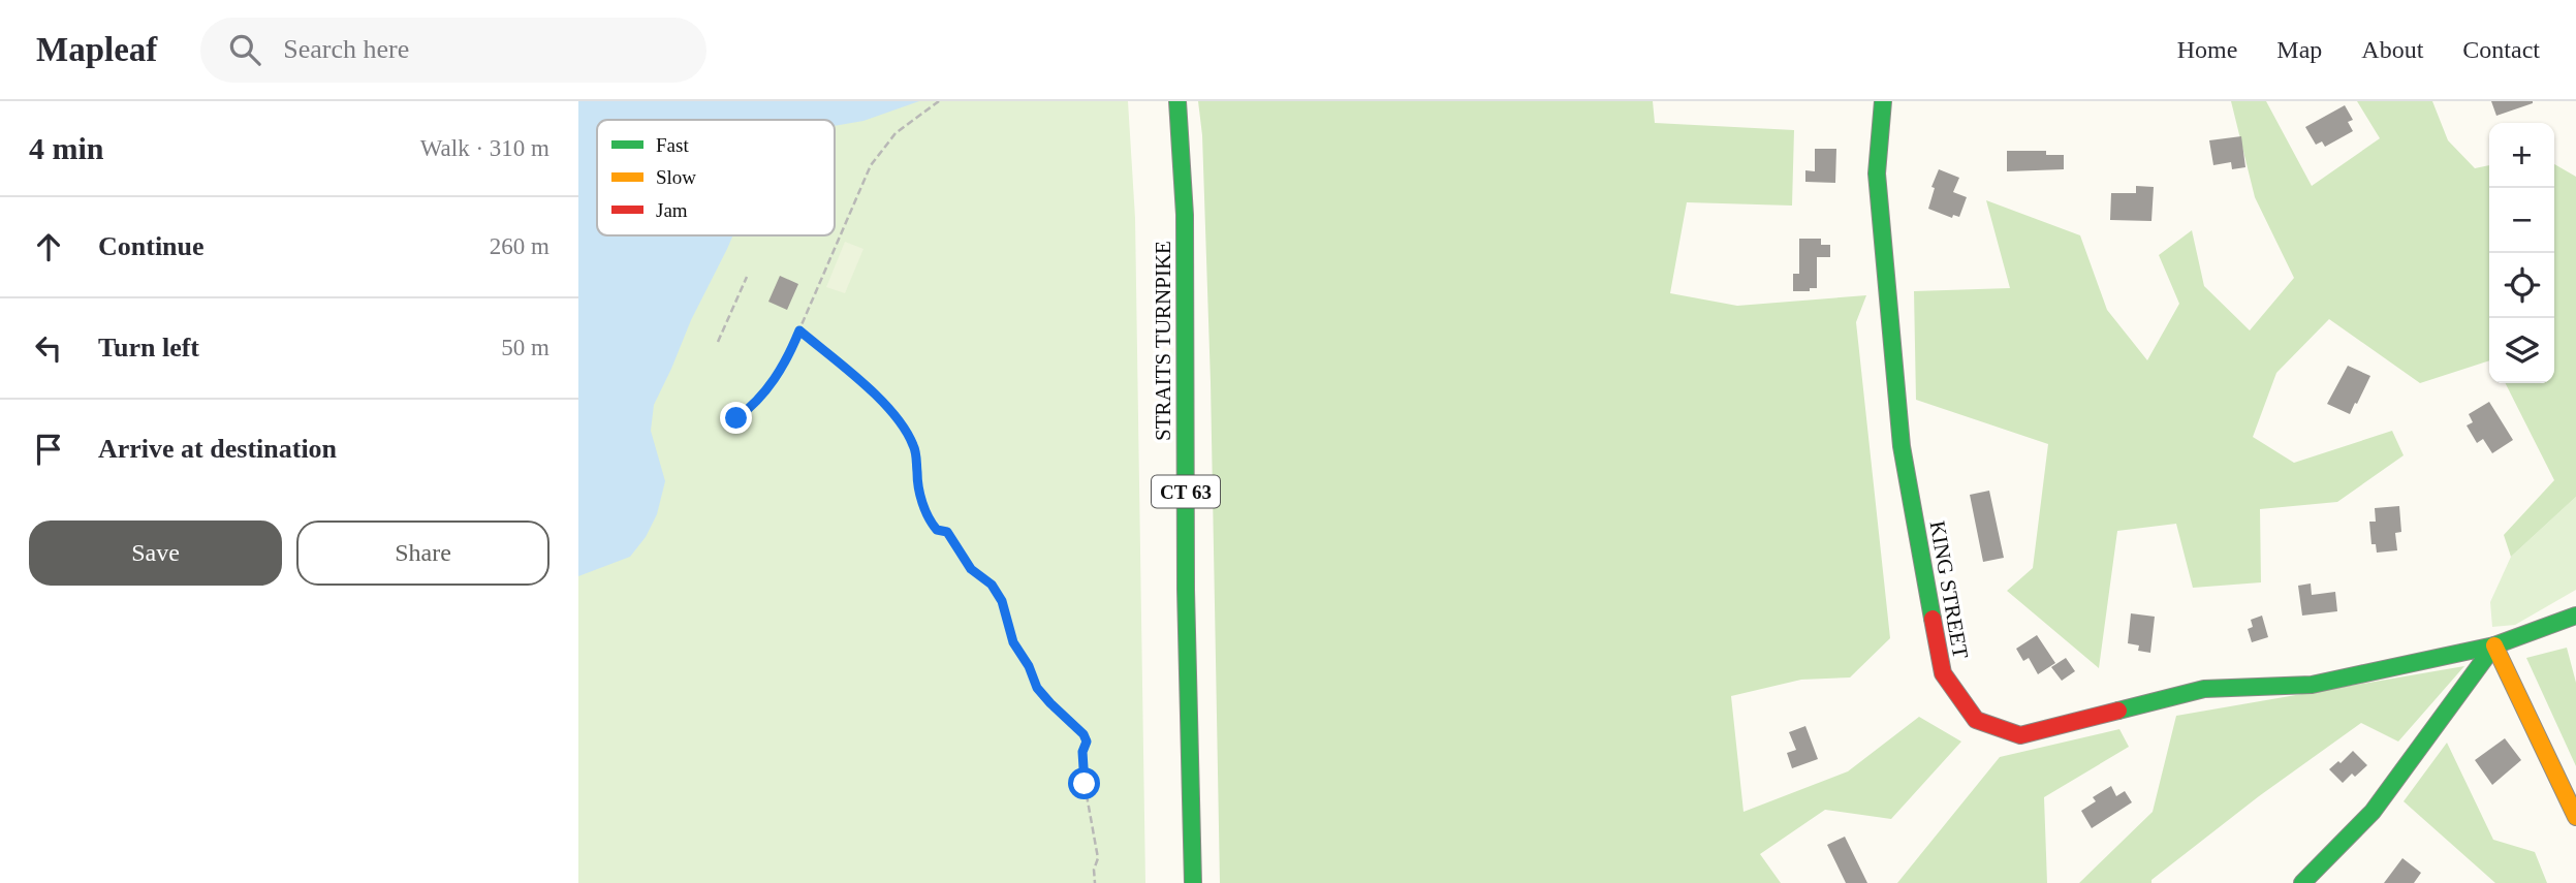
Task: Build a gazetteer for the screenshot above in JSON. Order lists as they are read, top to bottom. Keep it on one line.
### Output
{"streets":{"street":["STRAITS TURNPIKE","CT 63","KING STREET"]},"legend":["Fast","Slow","Jam"],"page":{"header":"Mapleaf","search":"Search here","nav":["Home","Map","About","Contact"],"heading":["4 min","Walk · 310 m"],"map_buttons":["+","−"],"list":[["Continue","260 m"],["Turn left","50 m"],"Arrive at destination"],"buttons":["Save","Share"]}}
